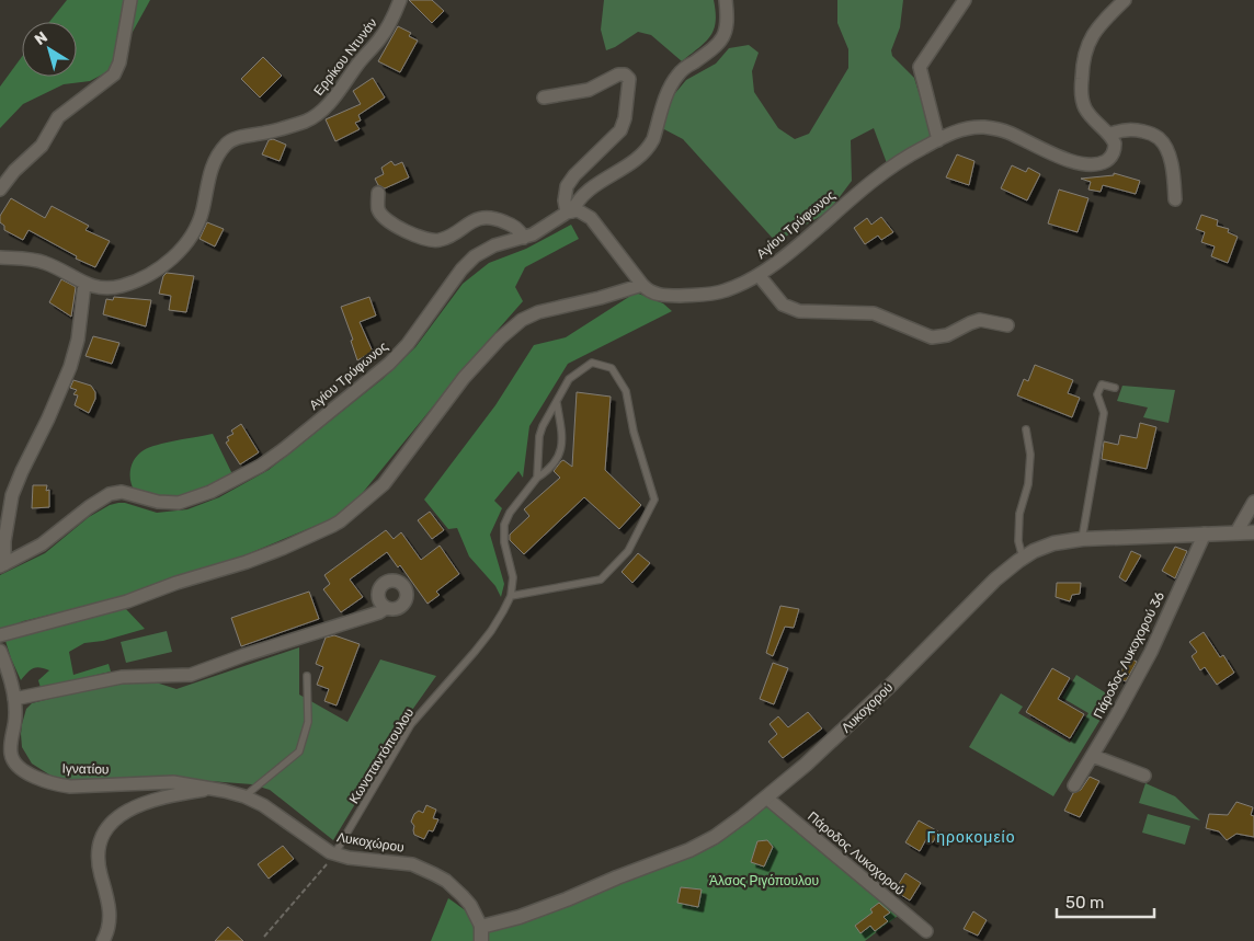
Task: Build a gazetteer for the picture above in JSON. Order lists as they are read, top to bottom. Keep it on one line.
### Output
{"streets":{"street":["Ερρίκου Ντυνάν","Αγίου Τρύφωνος","Πάροδος Λυκοχορού 36","Λυκοχορού","Ιγνατίου","Λυκοχώρου","Πάροδος Λυκοχορού"],"lane":["Κωνσταντόπουλου"]},"crossings":[["Πάροδος Λυκοχορού 36","Λυκοχορού"],["Λυκοχορού","Λυκοχώρου"],["Λυκοχορού","Πάροδος Λυκοχορού"],["Κωνσταντόπουλου","Λυκοχώρου"],["Ιγνατίου","Λυκοχώρου"]],"districts":["Γηροκομείο"],"parks":["Άλσος Ριγόπουλου"],"scale_bar":"50 m","north":"top left"}
